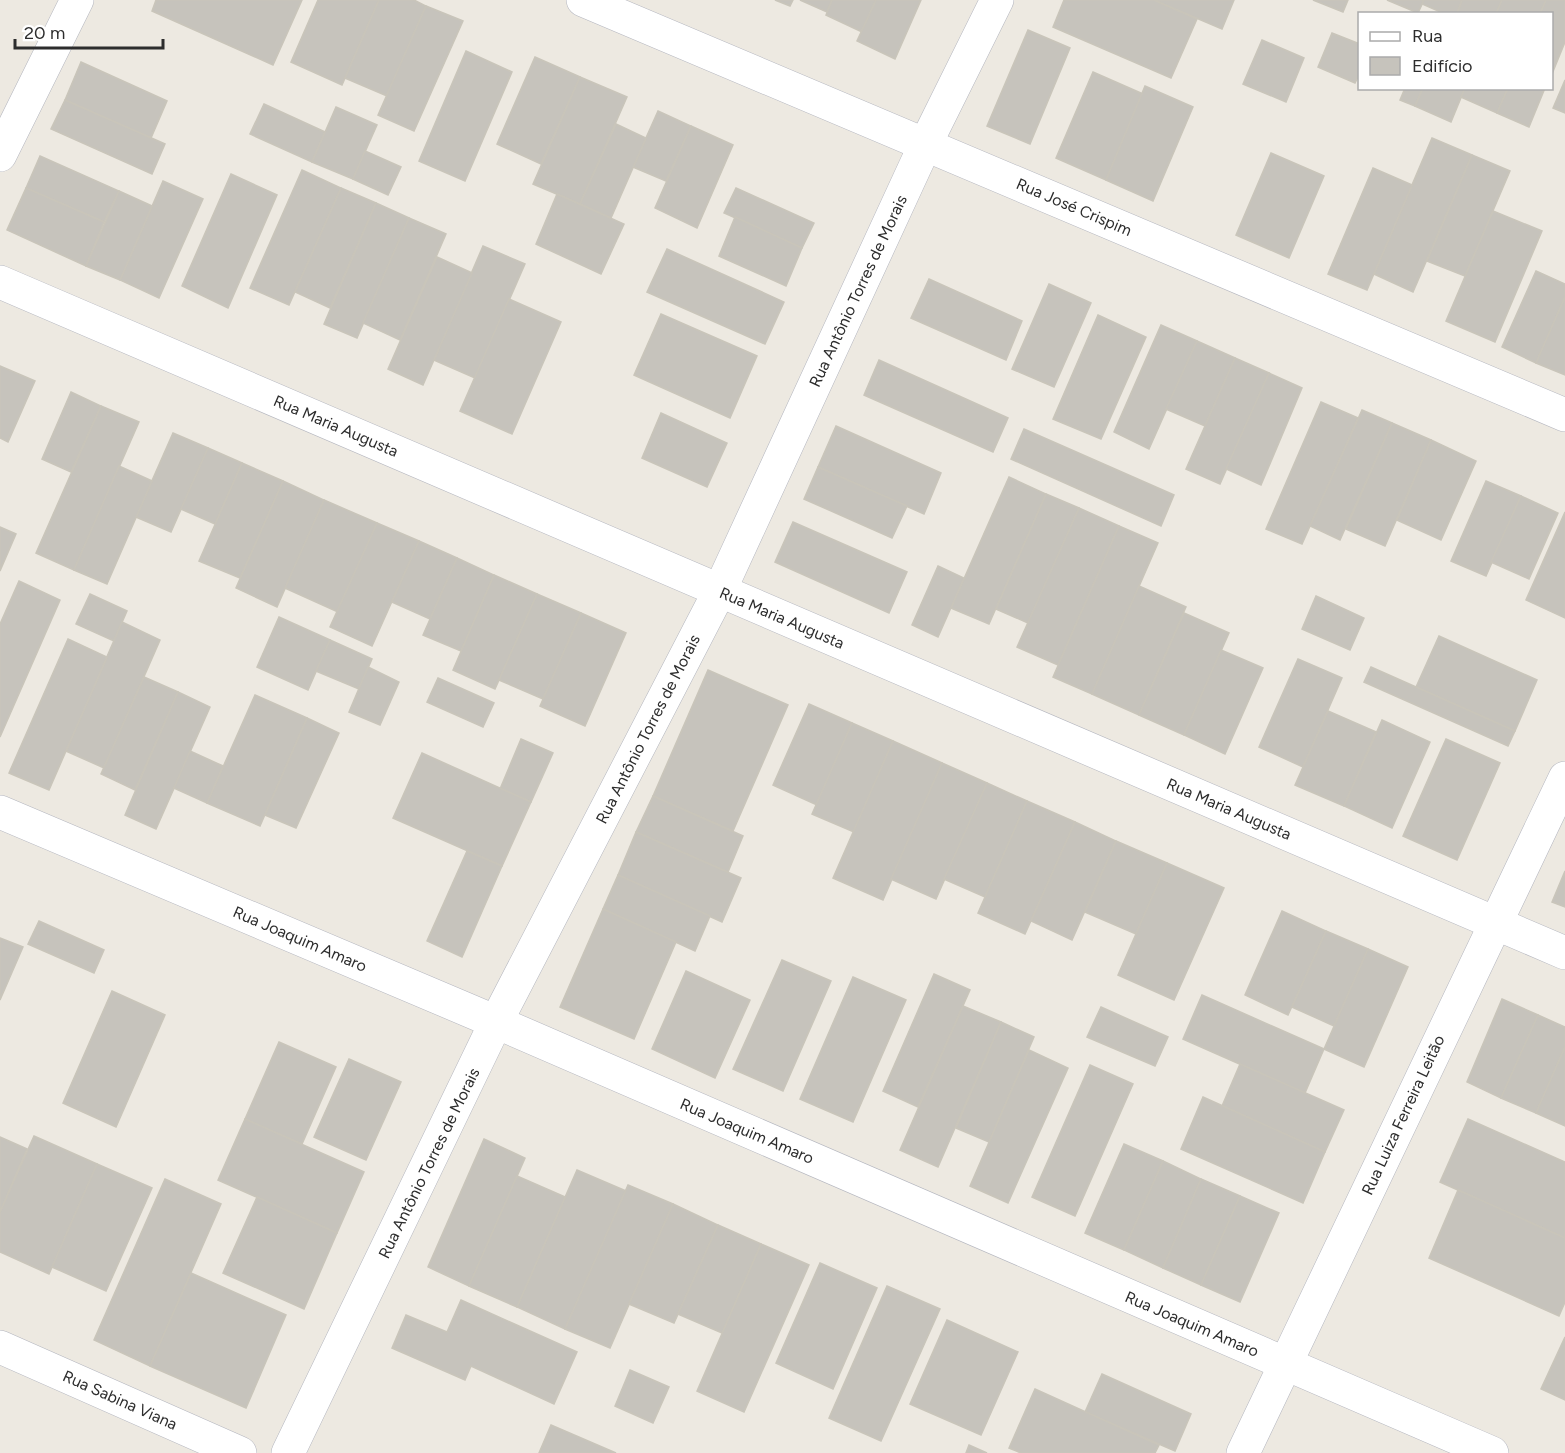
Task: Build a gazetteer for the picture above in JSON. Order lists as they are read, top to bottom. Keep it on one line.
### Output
{"streets":{"street":["Rua José Crispim","Rua Antônio Torres de Morais","Rua Maria Augusta","Rua Joaquim Amaro","Rua Luiza Ferreira Leitão","Rua Sabina Viana"]},"crossings":[["Rua José Crispim","Rua Antônio Torres de Morais"],["Rua Antônio Torres de Morais","Rua Maria Augusta"],["Rua Antônio Torres de Morais","Rua Joaquim Amaro"],["Rua Maria Augusta","Rua Luiza Ferreira Leitão"],["Rua Joaquim Amaro","Rua Luiza Ferreira Leitão"]],"legend":["Rua","Edifício"],"scale_bar":"20 m"}
